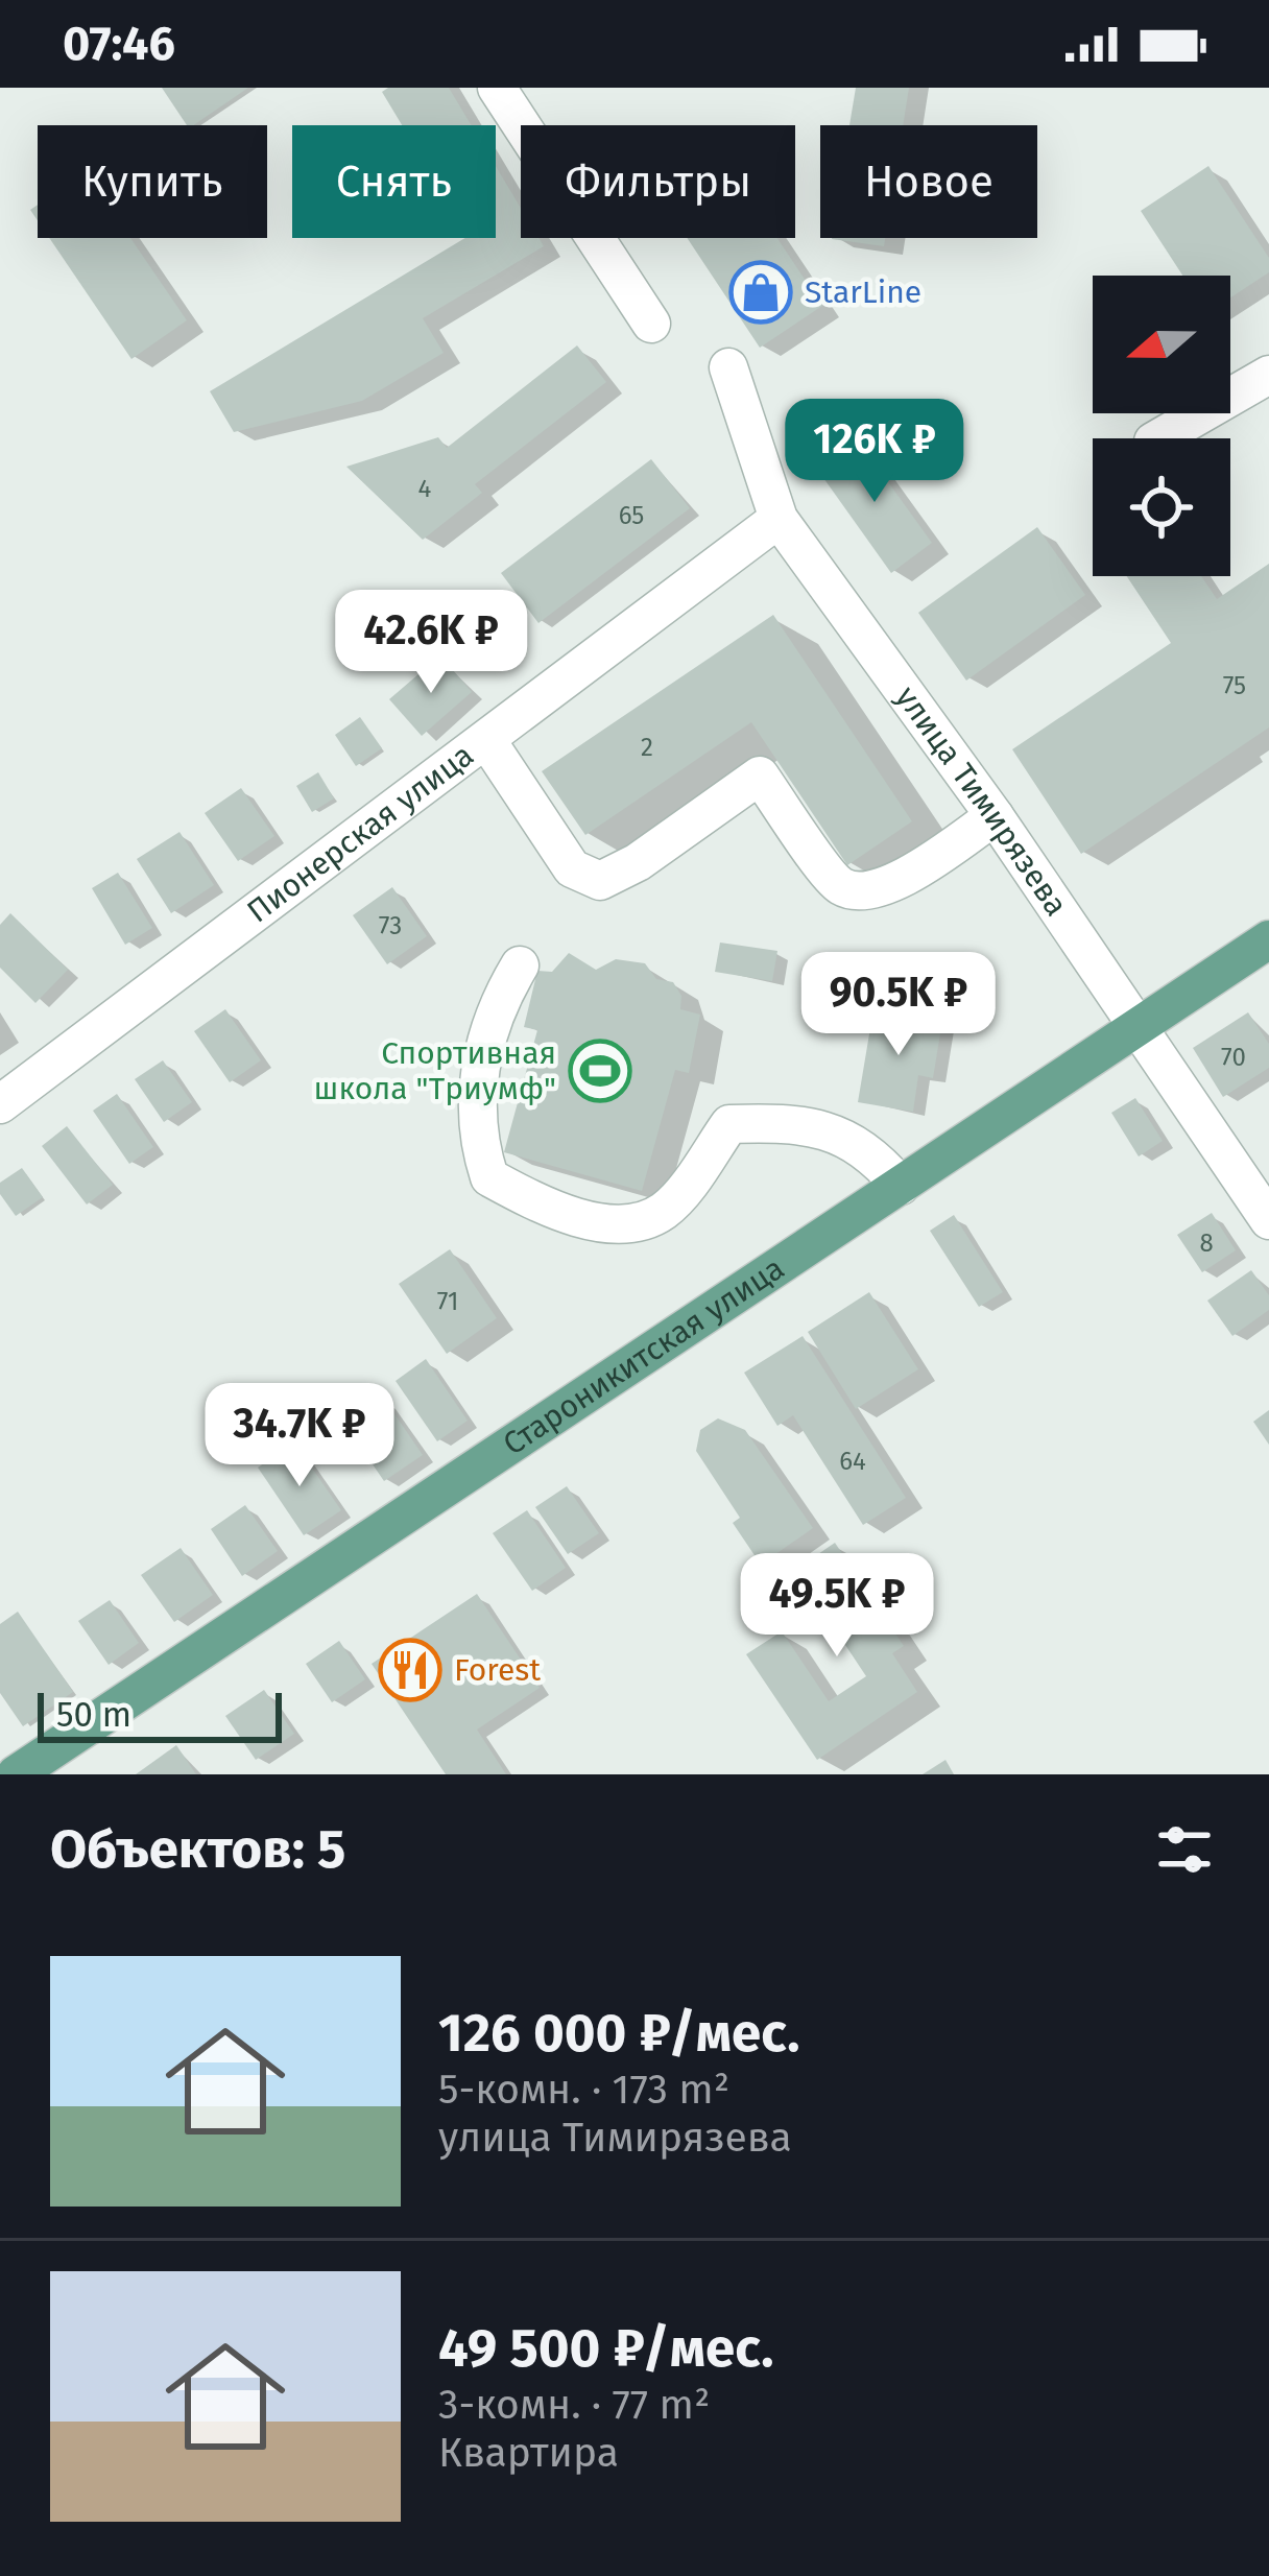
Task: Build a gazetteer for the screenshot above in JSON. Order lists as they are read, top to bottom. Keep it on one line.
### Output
{"streets":{"main road":["Староникитская улица"],"street":["улица Тимирязева","Пионерская улица"]},"crossings":[["улица Тимирязева","Пионерская улица"],["улица Тимирязева","Староникитская улица"]],"places":{"shop":["StarLine"],"sports":["Спортивная школа \"Триумф\""],"restaurant":["Forest"]},"house_numbers":["4","65","75","2","73","70","8","71","64"],"scale_bar":"50 m","north":"left","page":{"status":"07:46","chip":["Купить","Снять","Фильтры","Новое"],"price":["126K ₽","42.6K ₽","90.5K ₽","34.7K ₽","49.5K ₽"],"scale":"50 m","heading":"Объектов: 5","list":[{"name":"126 000 ₽/мес.","note":"5-комн. · 173 m² · улица Тимирязева"},{"name":"49 500 ₽/мес.","note":"3-комн. · 77 m² · Квартира"}]}}
